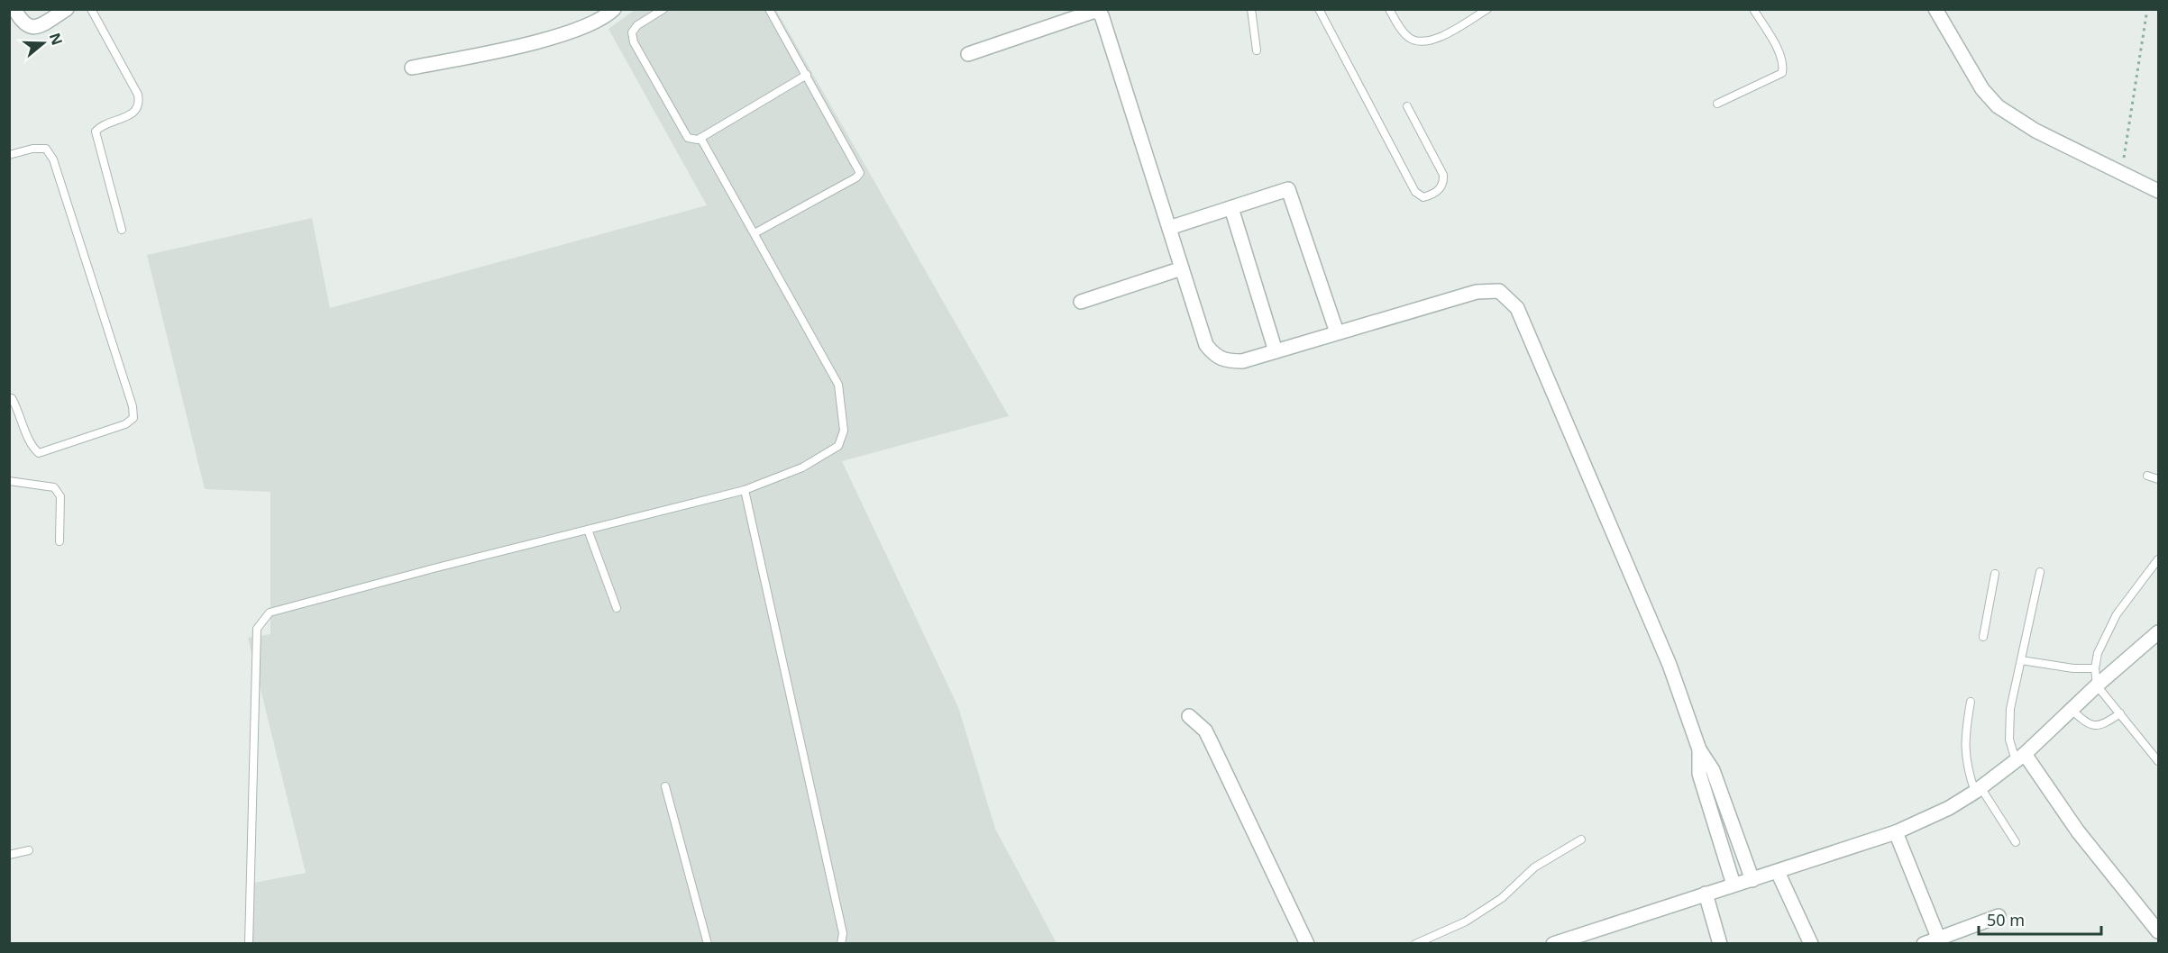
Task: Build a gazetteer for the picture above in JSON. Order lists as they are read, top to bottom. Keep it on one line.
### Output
{"scale_bar":"50 m","north":"right"}
